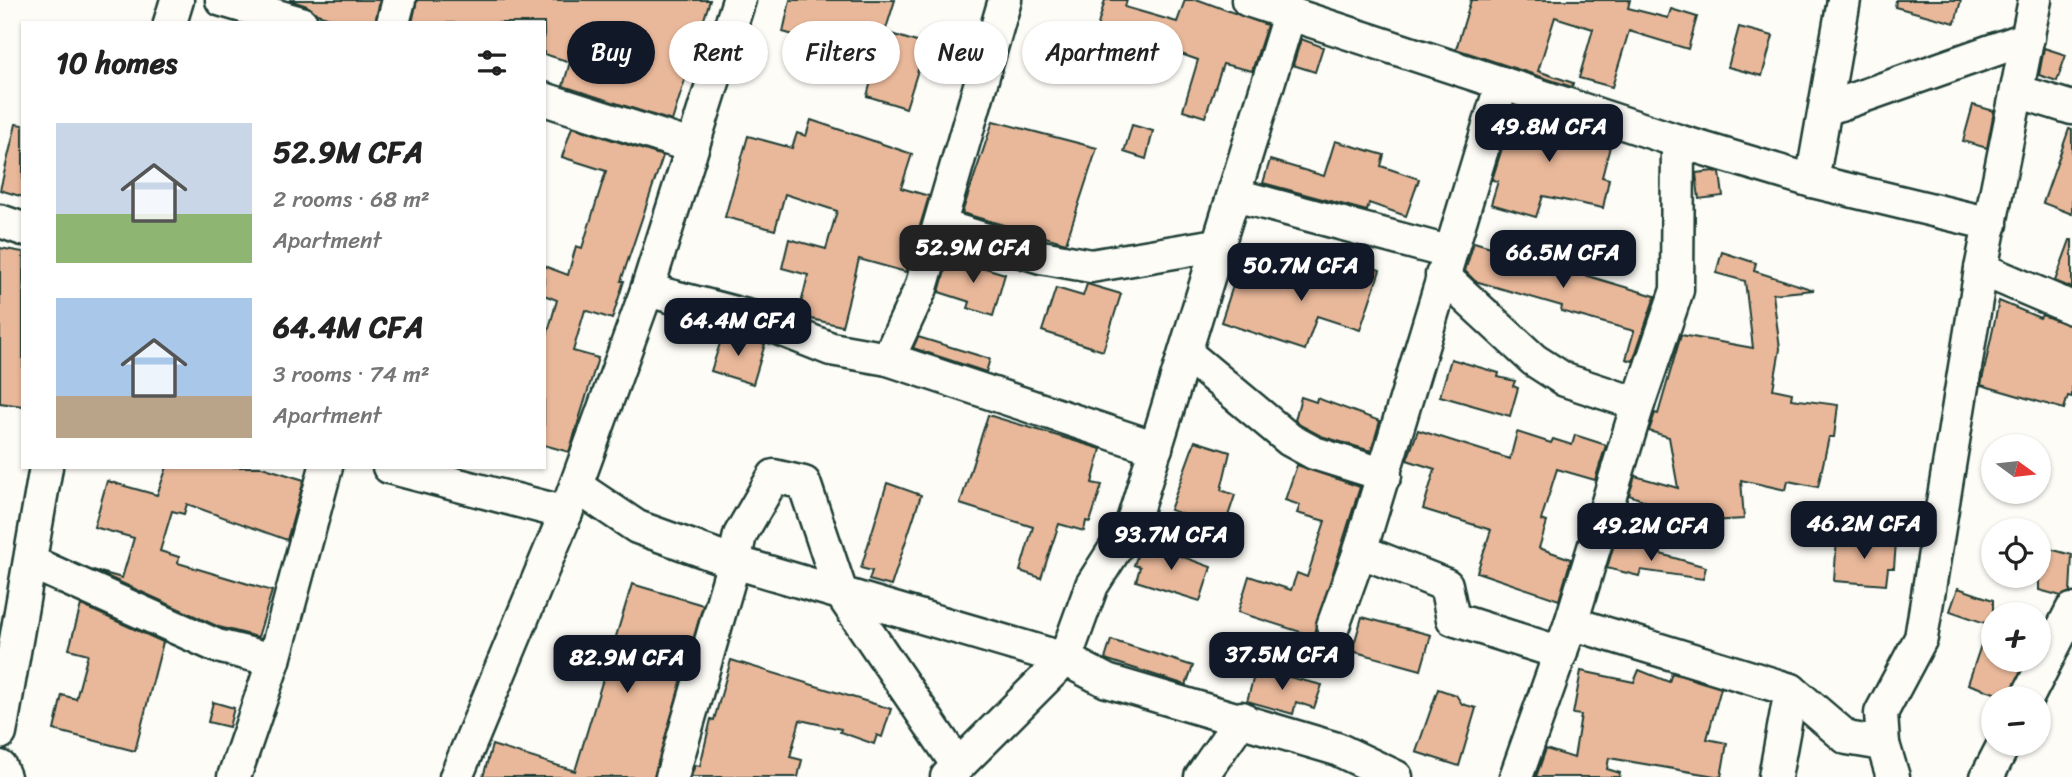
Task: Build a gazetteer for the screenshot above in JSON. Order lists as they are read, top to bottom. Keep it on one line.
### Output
{"north":"right","page":{"chip":["Buy","Rent","Filters","New","Apartment"],"heading":"10 homes","price":["49.8M CFA","52.9M CFA","66.5M CFA","50.7M CFA","64.4M CFA","46.2M CFA","49.2M CFA","93.7M CFA","37.5M CFA","82.9M CFA"],"list":[{"name":"52.9M CFA","note":"2 rooms · 68 m² · Apartment"},{"name":"64.4M CFA","note":"3 rooms · 74 m² · Apartment"}],"map_buttons":["+","−"]}}
